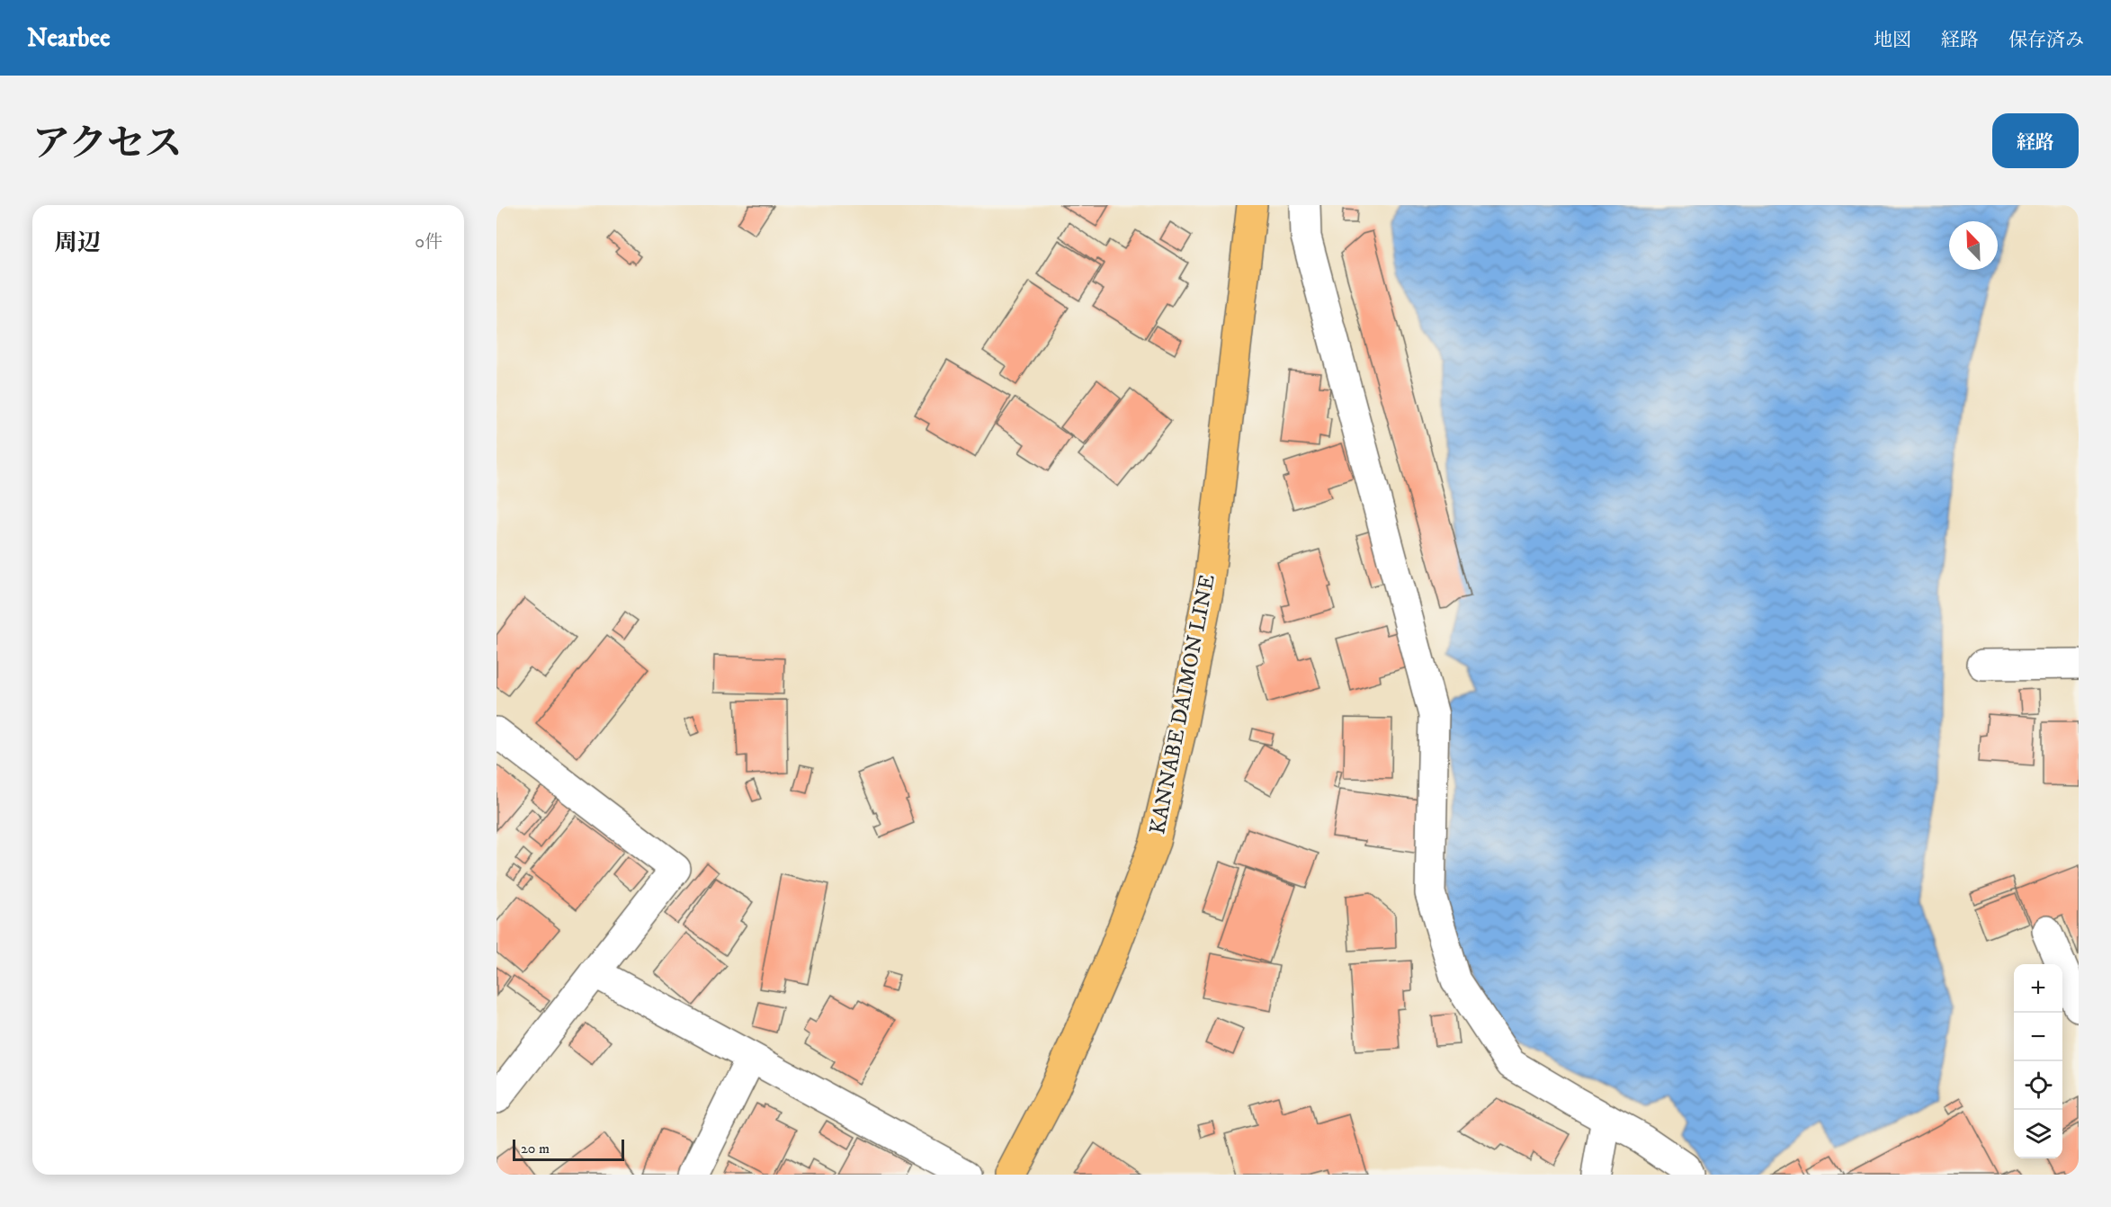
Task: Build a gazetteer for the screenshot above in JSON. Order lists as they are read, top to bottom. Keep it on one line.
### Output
{"streets":{"main road":["KANNABE DAIMON LINE"]},"scale_bar":"20 m","north":"top left","page":{"header":"Nearbee","nav":["地図","経路","保存済み"],"title":"アクセス","buttons":"経路","heading":["周辺","0件"],"map_buttons":["+","−"],"scale":"20 m"}}
